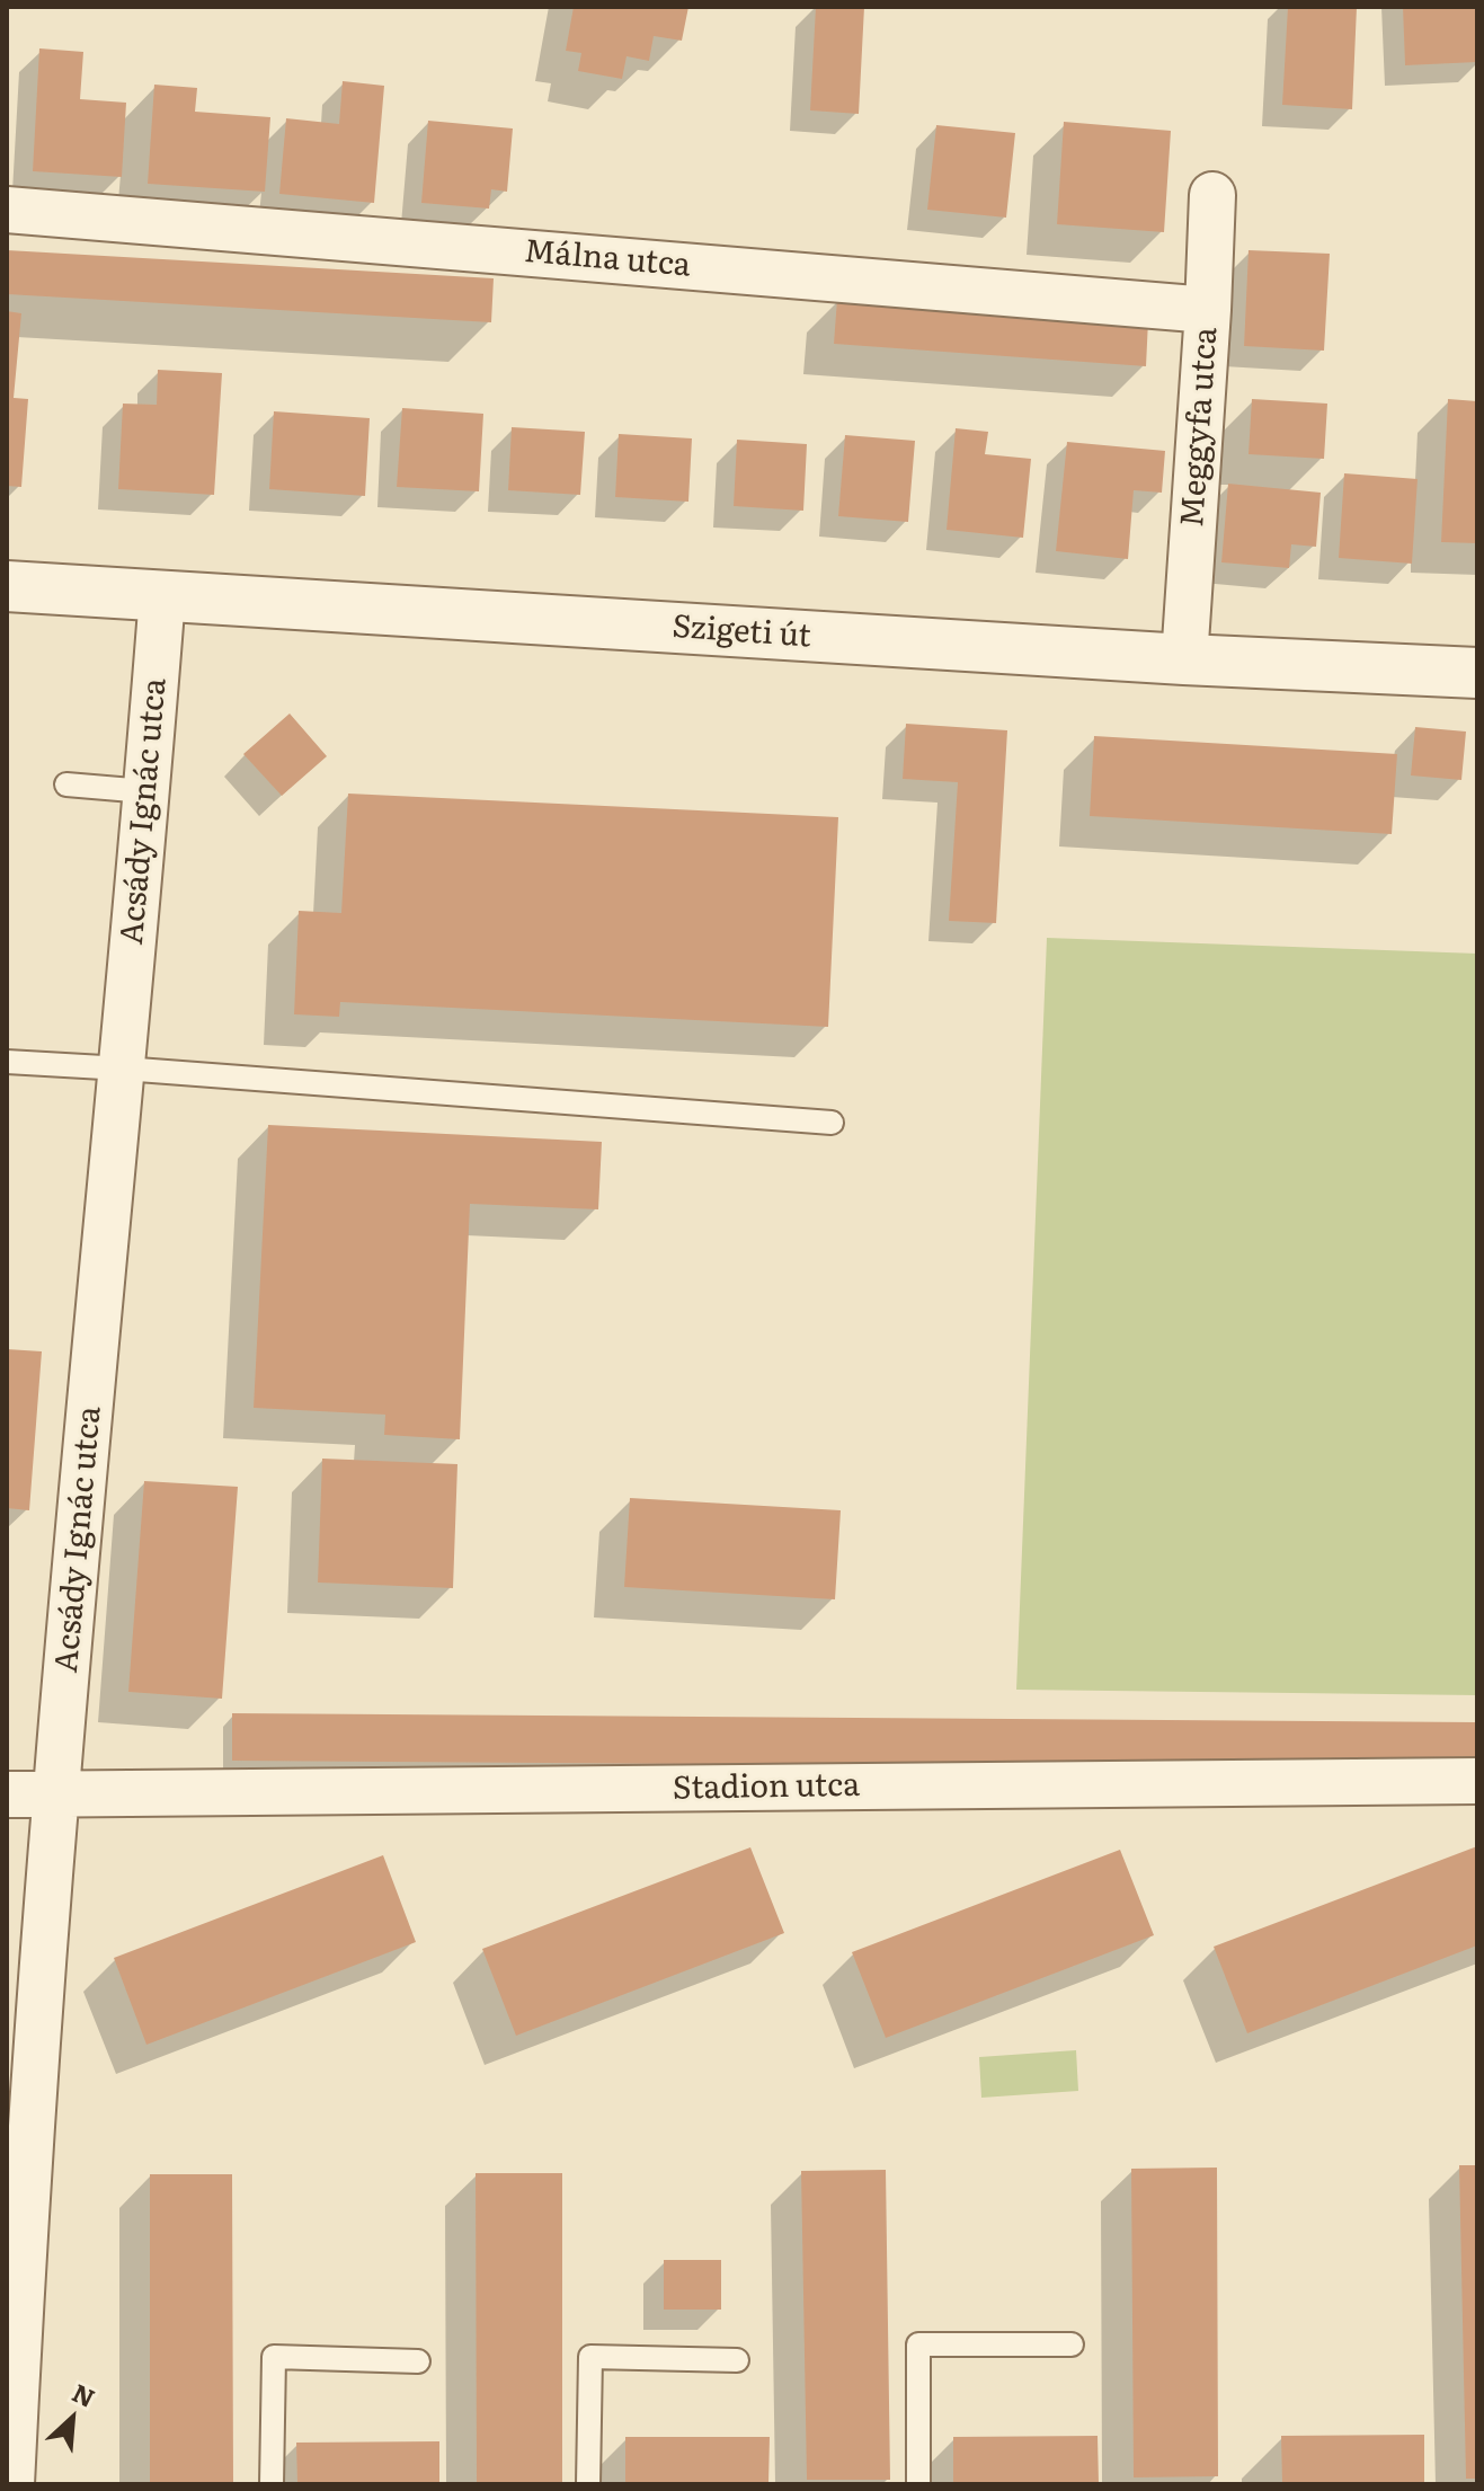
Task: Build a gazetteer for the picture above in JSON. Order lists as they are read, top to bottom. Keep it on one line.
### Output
{"streets":{"street":["Málna utca","Meggyfa utca","Szigeti út","Acsády Ignác utca","Stadion utca"]},"crossings":[["Málna utca","Meggyfa utca"],["Meggyfa utca","Szigeti út"],["Szigeti út","Acsády Ignác utca"],["Acsády Ignác utca","Stadion utca"]],"north":"top right"}
